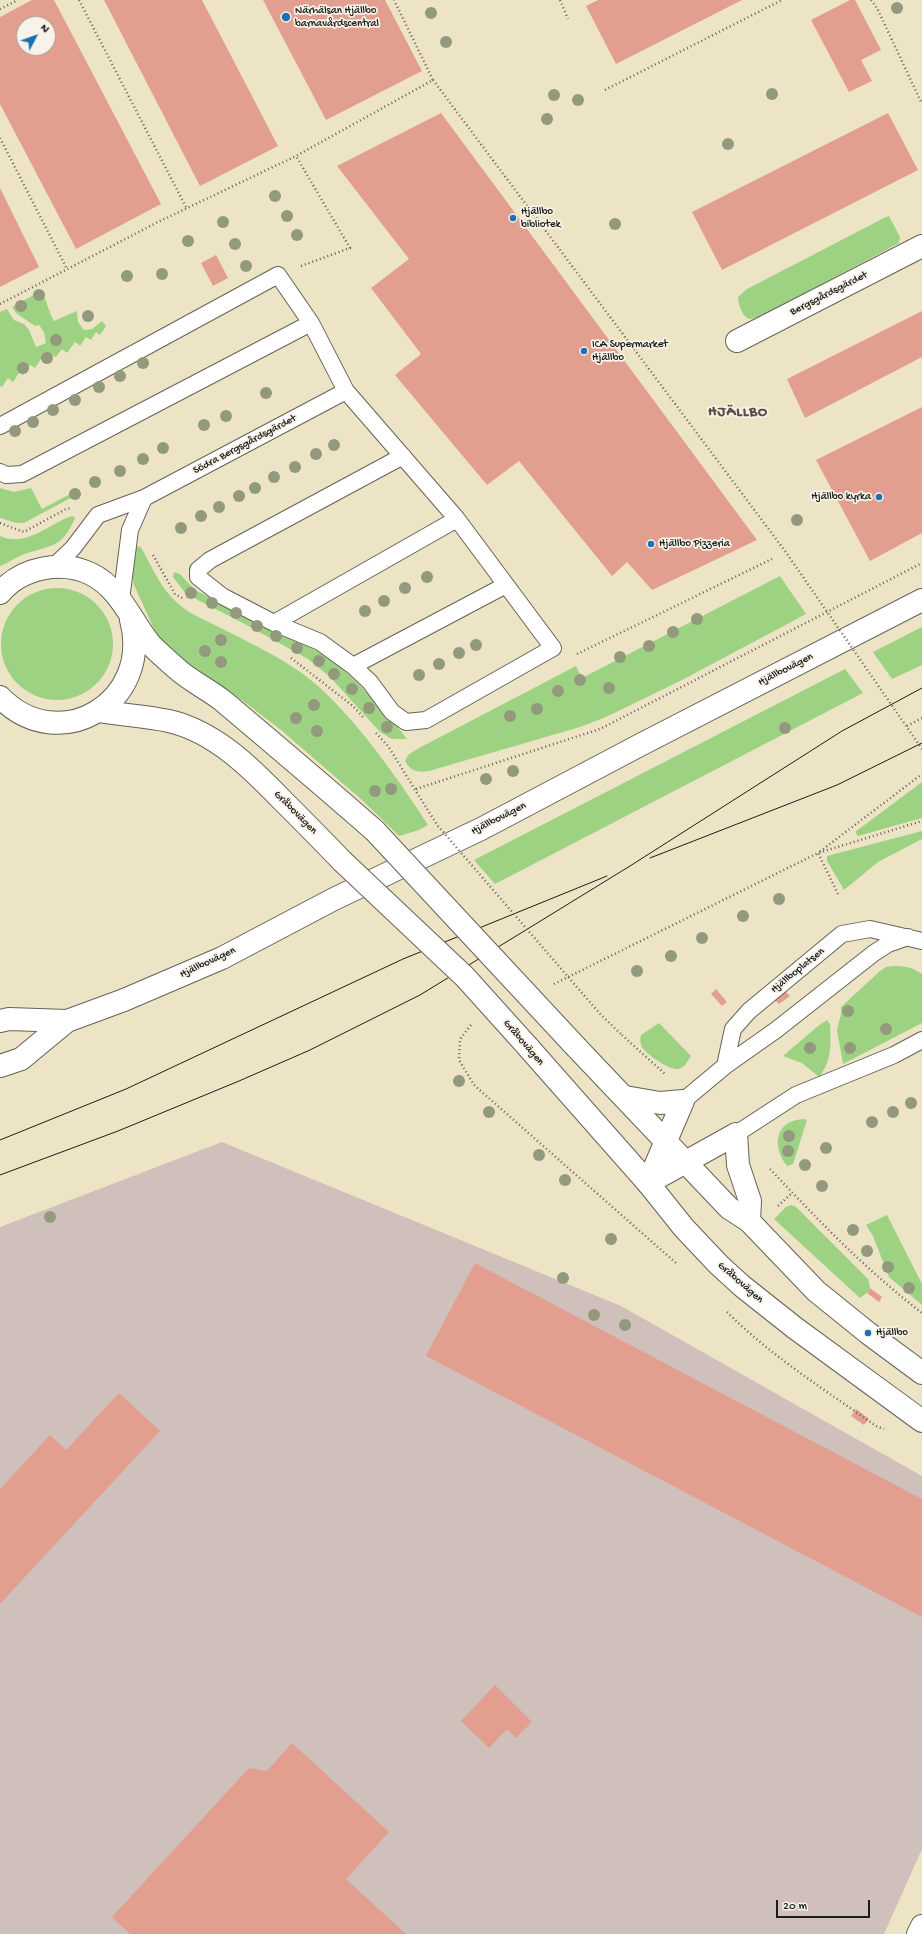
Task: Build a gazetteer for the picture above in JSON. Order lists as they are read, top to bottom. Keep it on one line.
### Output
{"streets":{"main road":["Bergsgårdsgärdet","Hjällbovägen","Gråbovägen","Hjällboplatsen"],"lane":["Södra Bergsgårdsgärdet"]},"crossings":[["Gråbovägen","Hjällboplatsen"]],"districts":["HJÄLLBO"],"places":["Närhälsan Hjällbo barnavårdscentral","Hjällbo bibliotek","ICA Supermarket Hjällbo","Hjällbo kyrka","Hjällbo Pizzeria","Hjällbo"],"scale_bar":"20 m","north":"top right"}
